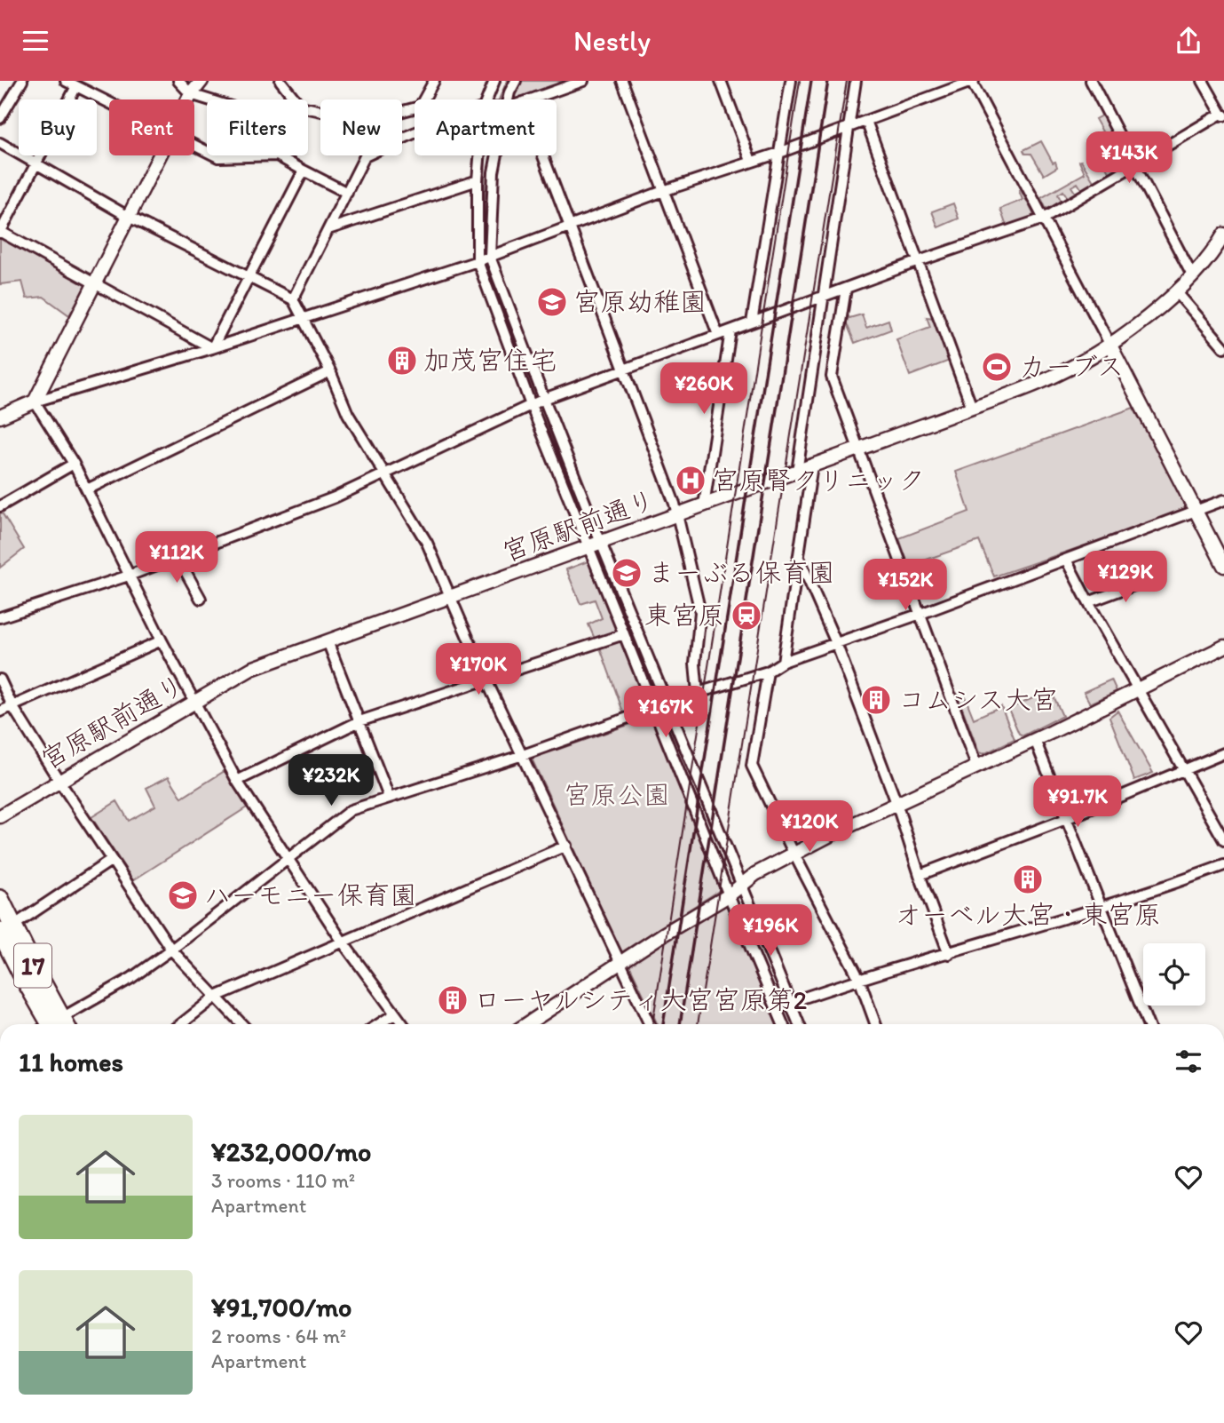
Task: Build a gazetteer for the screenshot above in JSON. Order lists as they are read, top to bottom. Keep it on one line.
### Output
{"streets":{"highway":["17"],"street":["宮原駅前通り"]},"parks":["宮原公園"],"places":{"school or university":["宮原幼稚園","まーぶる保育園","ハーモニー保育園"],"building":["加茂宮住宅","コムシス大宮","オーベル大宮・東宮原","ローヤルシティ大宮宮原第2"],"sports":["カーブス"],"hospital":["宮原腎クリニック"],"station":["東宮原"]},"page":{"header":"Nestly","chip":["Buy","Rent","Filters","New","Apartment"],"price":["¥143K","¥260K","¥112K","¥129K","¥152K","¥170K","¥167K","¥232K","¥91.7K","¥120K","¥196K"],"heading":"11 homes","list":[{"name":"¥232,000/mo","note":"3 rooms · 110 m² · Apartment"},{"name":"¥91,700/mo","note":"2 rooms · 64 m² · Apartment"}]}}
